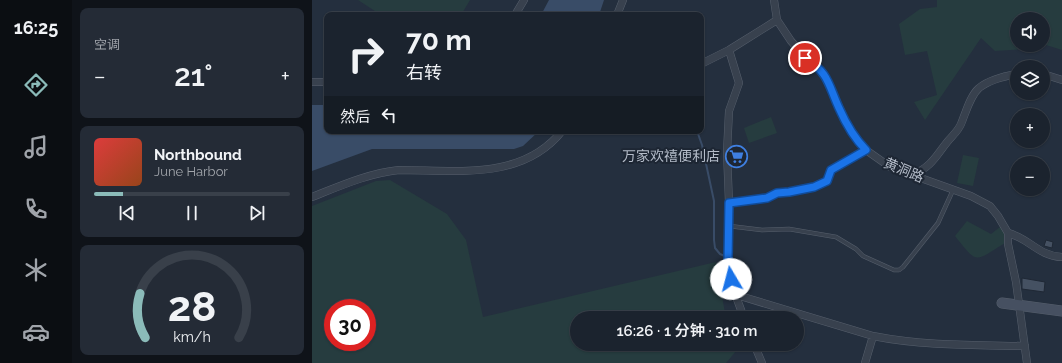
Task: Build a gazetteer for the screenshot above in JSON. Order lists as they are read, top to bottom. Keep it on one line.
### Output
{"streets":{"street":["黄洞路"]},"places":{"supermarket":["万家欢禧便利店"]},"page":{"tabs":"16:25","tile":"空调","map_buttons":["+","−"],"turn":["70 m","右转"],"heat":["−","21°","+"],"then":"然后","song":["Northbound","June Harbor"],"limit":"30","trip":"16:26 · 1 分钟 · 310 m","gauge":["28","km/h"]}}
